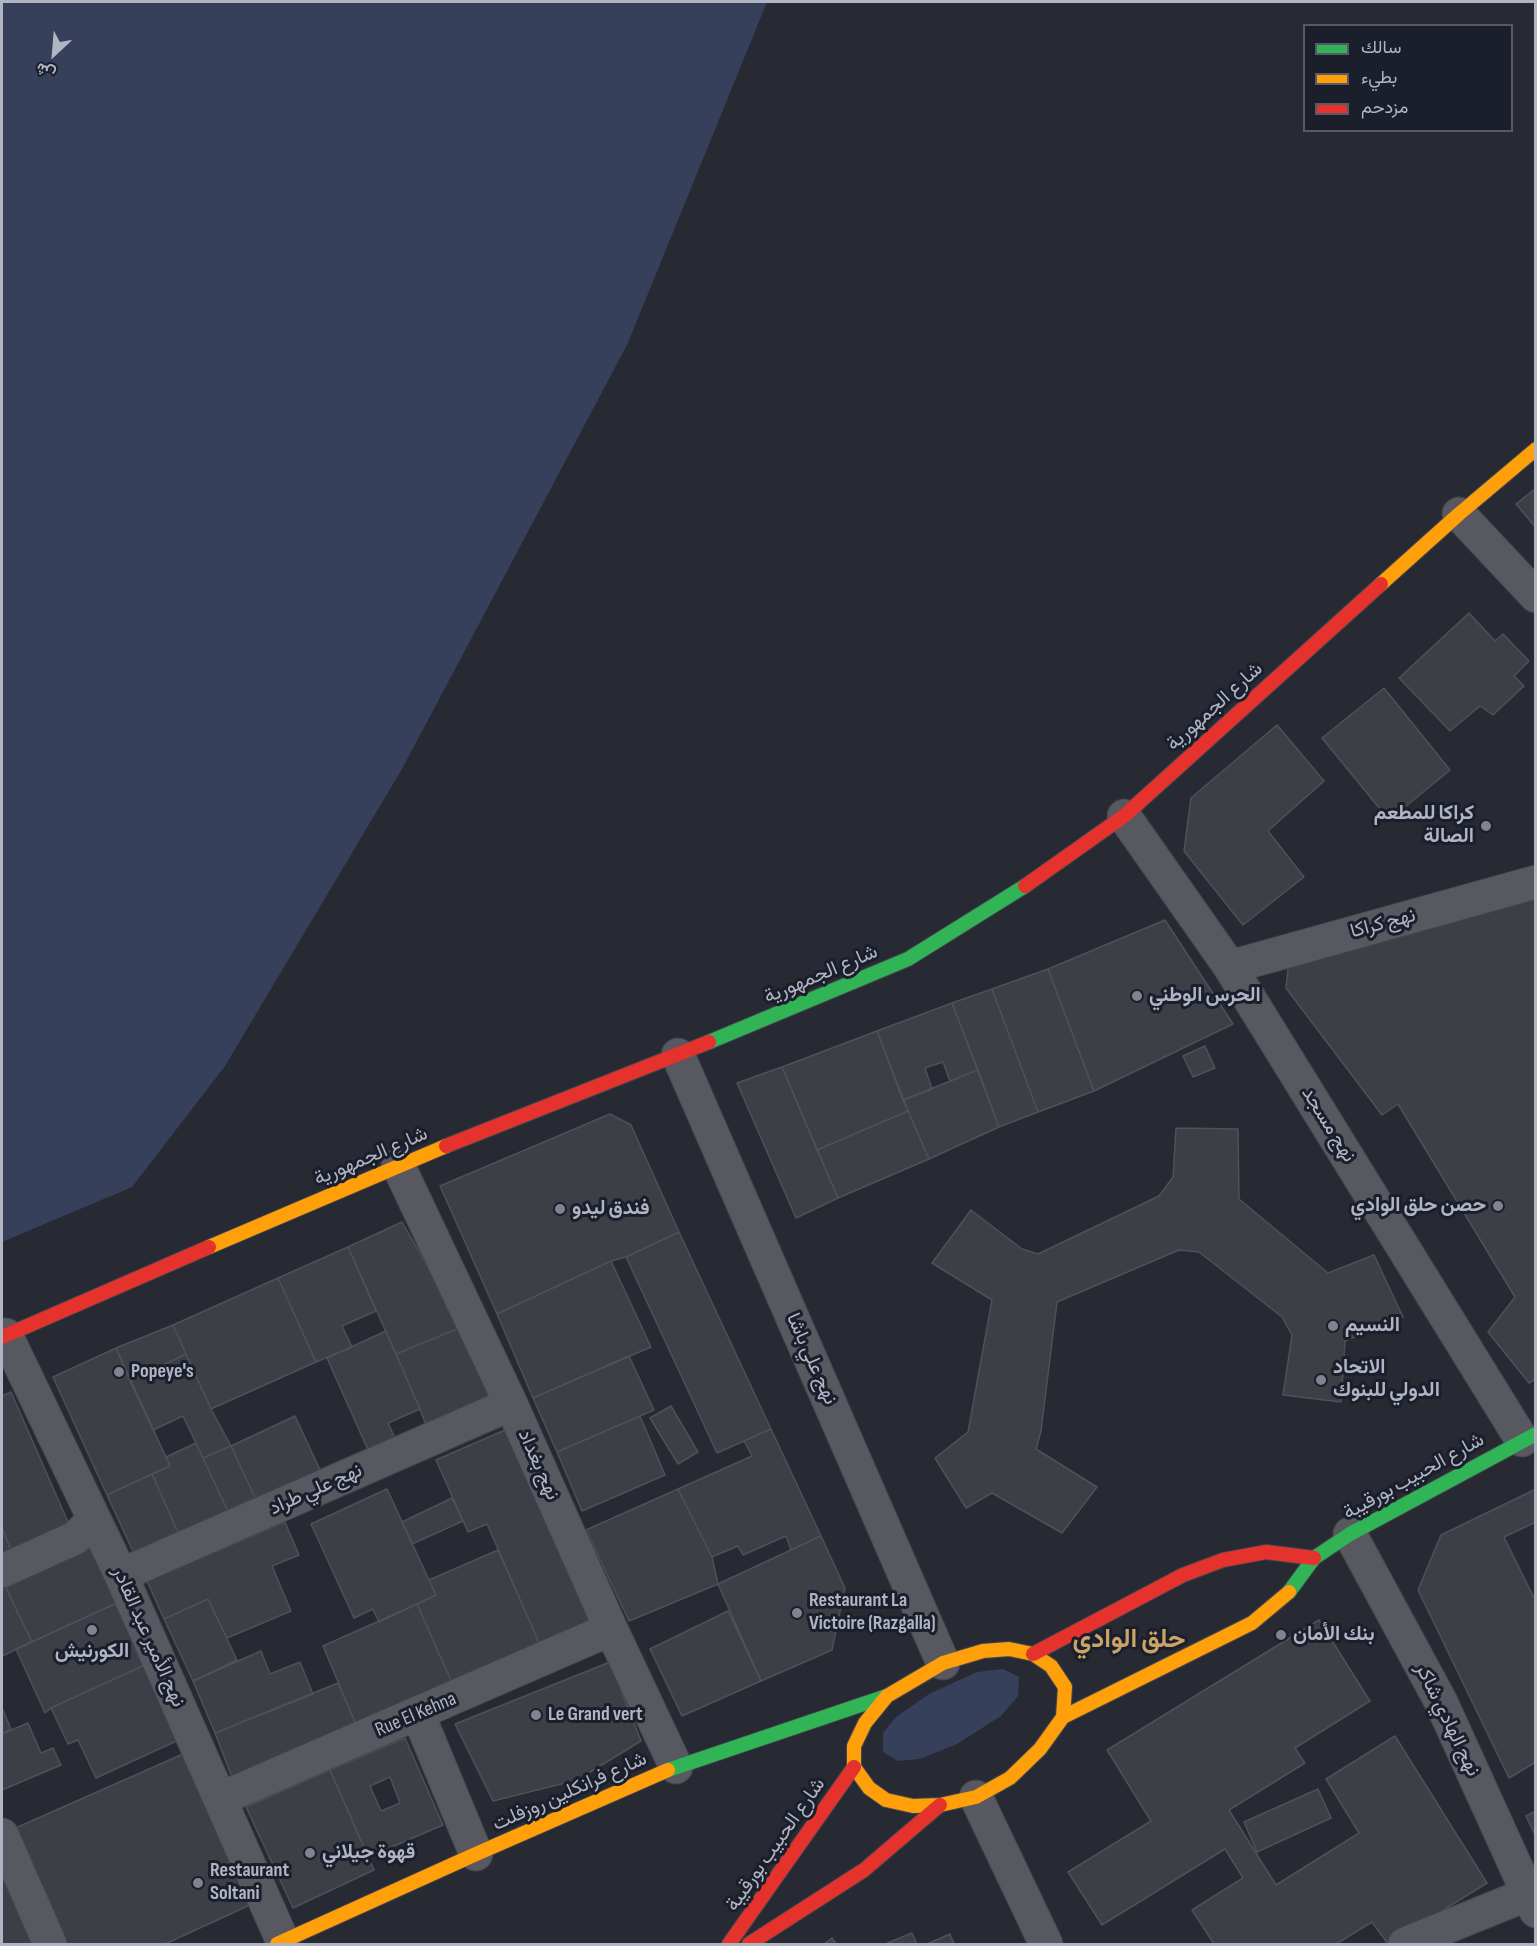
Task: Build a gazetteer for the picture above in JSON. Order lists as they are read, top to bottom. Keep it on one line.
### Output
{"streets":{"street":["شارع الجمهورية","نهج كراكا","نهج مسجد","نهج علي باشا","نهج بغداد","شارع الحبيب بورقيبة","نهج علي طراد","نهج الأمير عبد القادر","Rue El Kehna","نهج الهادي شاكر","شارع فرانكلين روزفلت"]},"crossings":[["شارع الجمهورية","نهج مسجد"],["شارع الجمهورية","نهج علي باشا"],["شارع الجمهورية","نهج بغداد"],["شارع الجمهورية","نهج الأمير عبد القادر"],["نهج كراكا","نهج مسجد"],["نهج مسجد","شارع الحبيب بورقيبة"],["نهج علي باشا","شارع الحبيب بورقيبة"],["نهج علي باشا","شارع فرانكلين روزفلت"],["نهج بغداد","نهج علي طراد"],["نهج بغداد","Rue El Kehna"],["نهج بغداد","شارع فرانكلين روزفلت"],["شارع الحبيب بورقيبة","نهج الهادي شاكر"],["شارع الحبيب بورقيبة","شارع فرانكلين روزفلت"],["نهج علي طراد","نهج الأمير عبد القادر"],["نهج الأمير عبد القادر","Rue El Kehna"],["نهج الأمير عبد القادر","شارع فرانكلين روزفلت"]],"districts":["حلق الوادي"],"places":["كراكا للمطعم الصالة","الحرس الوطني","حصن حلق الوادي","فندق ليدو","النسيم","Popeye's","الاتحاد الدولي للبنوك","Restaurant La Victoire (Razgalla)","الكورنيش","بنك الأمان","Le Grand vert","قهوة جيلاني","Restaurant Soltani"],"legend":["سالك","بطيء","مزدحم"],"north":"bottom left"}
